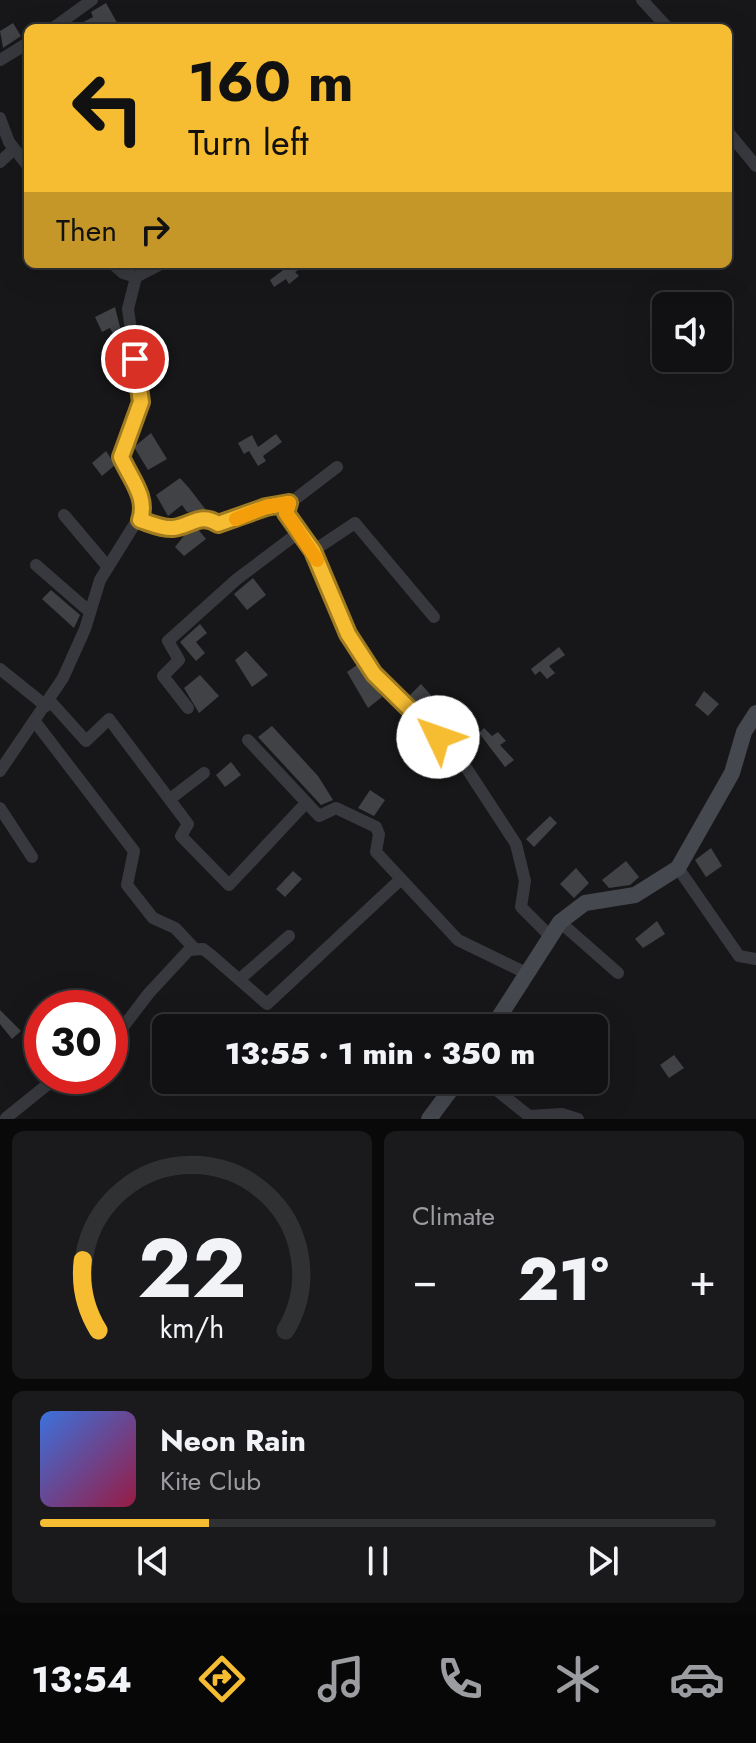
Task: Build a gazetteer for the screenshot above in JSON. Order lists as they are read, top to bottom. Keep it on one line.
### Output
{"page":{"turn":["160 m","Turn left"],"then":"Then","limit":"30","trip":"13:55 · 1 min · 350 m","tile":"Climate","heat":["−","21°","+"],"song":["Neon Rain","Kite Club"],"tabs":"13:54","gauge":["22","km/h"]}}
